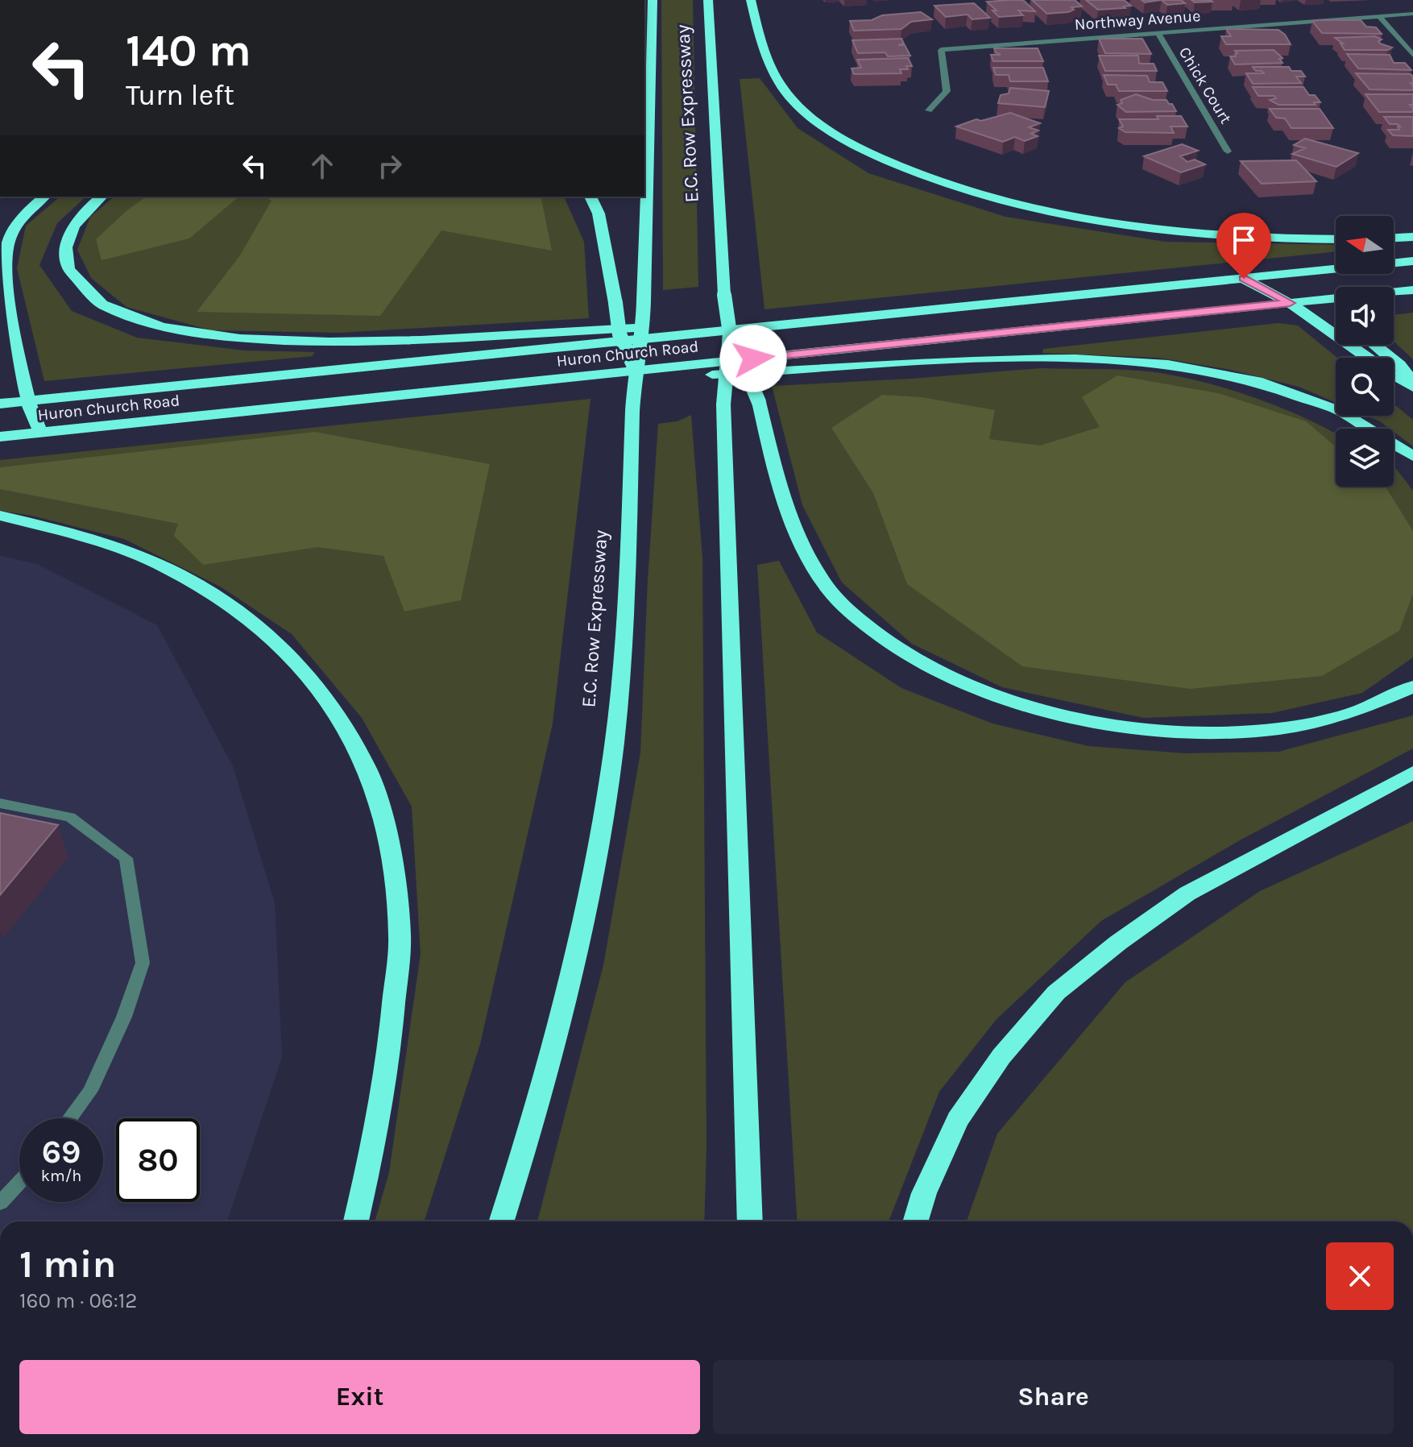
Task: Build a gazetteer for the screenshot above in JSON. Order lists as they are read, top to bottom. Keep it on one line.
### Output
{"streets":{"highway":["E.C. Row Expressway","Huron Church Road"],"street":["Northway Avenue","Chick Court"]},"crossings":[["Northway Avenue","Chick Court"]],"north":"left","page":{"turn":["140 m","Turn left"],"speed":"69 km/h","limit":"80","heading":["1 min","160 m · 06:12"],"buttons":["Exit","Share"]}}
